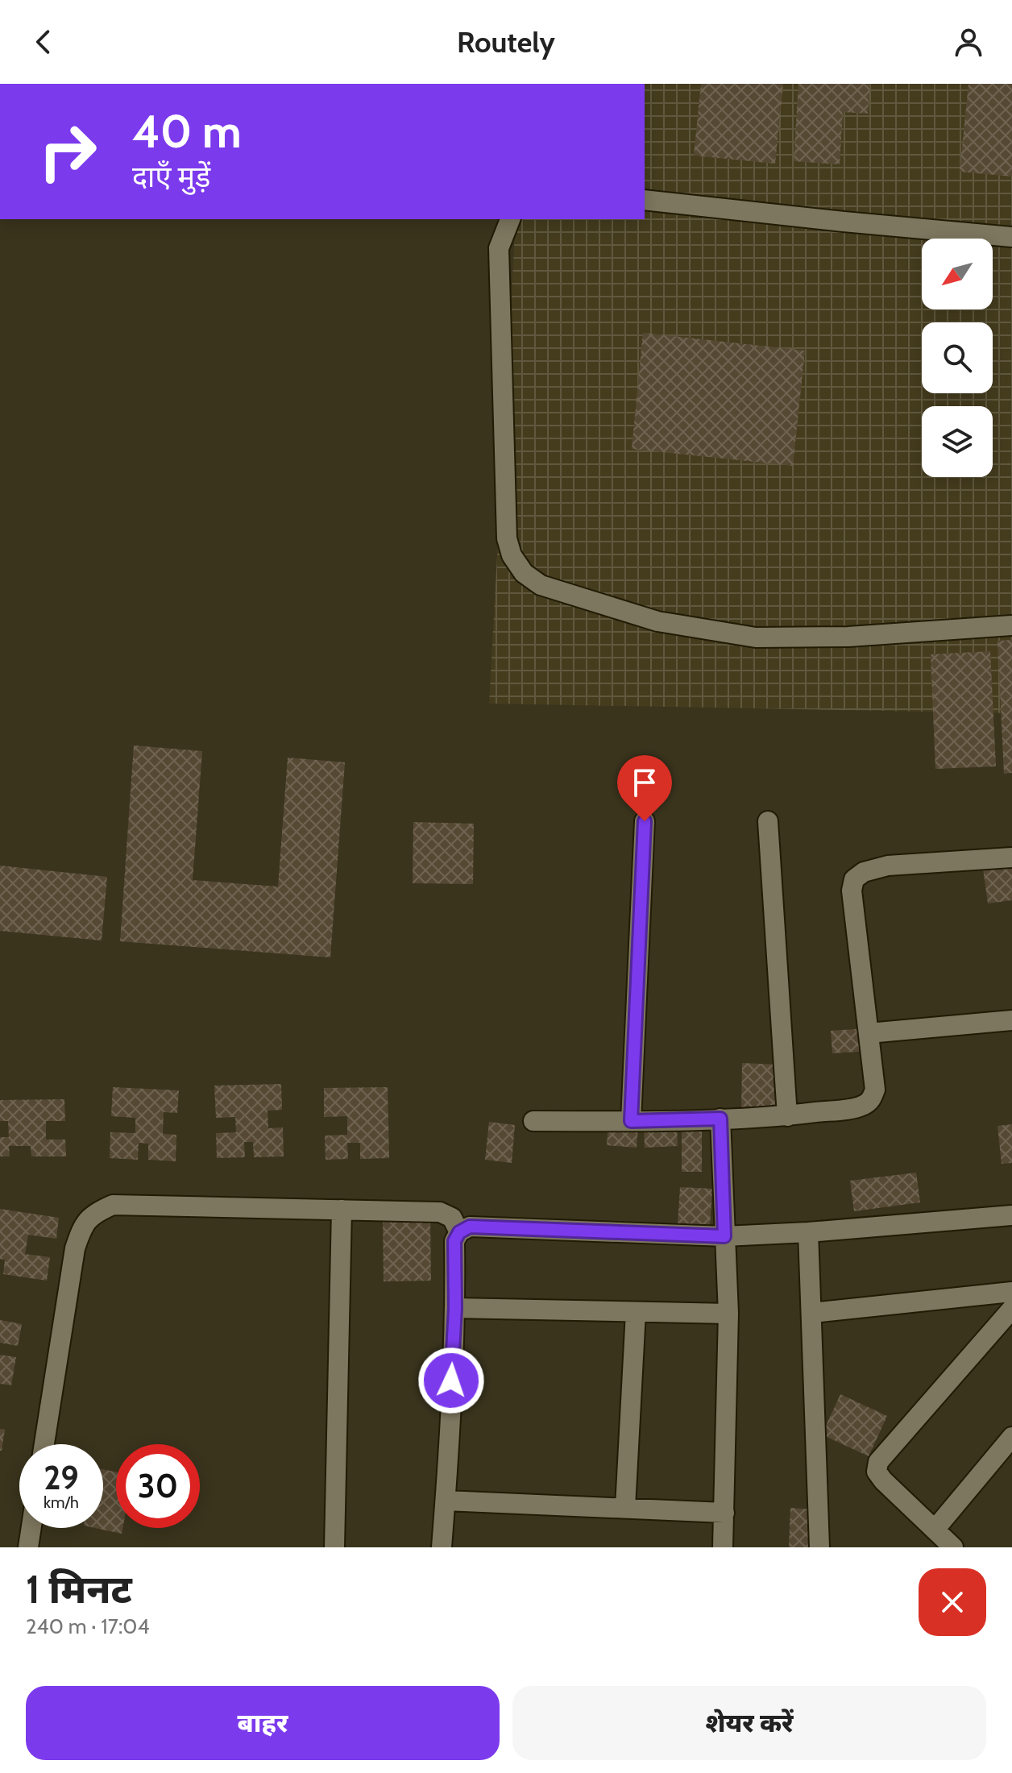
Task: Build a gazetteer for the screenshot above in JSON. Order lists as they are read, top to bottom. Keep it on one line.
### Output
{"north":"bottom left","page":{"header":"Routely","turn":["40 m","दाएँ मुड़ें"],"speed":"29 km/h","limit":"30","heading":["1 मिनट","240 m · 17:04"],"buttons":["बाहर","शेयर करें"]}}
